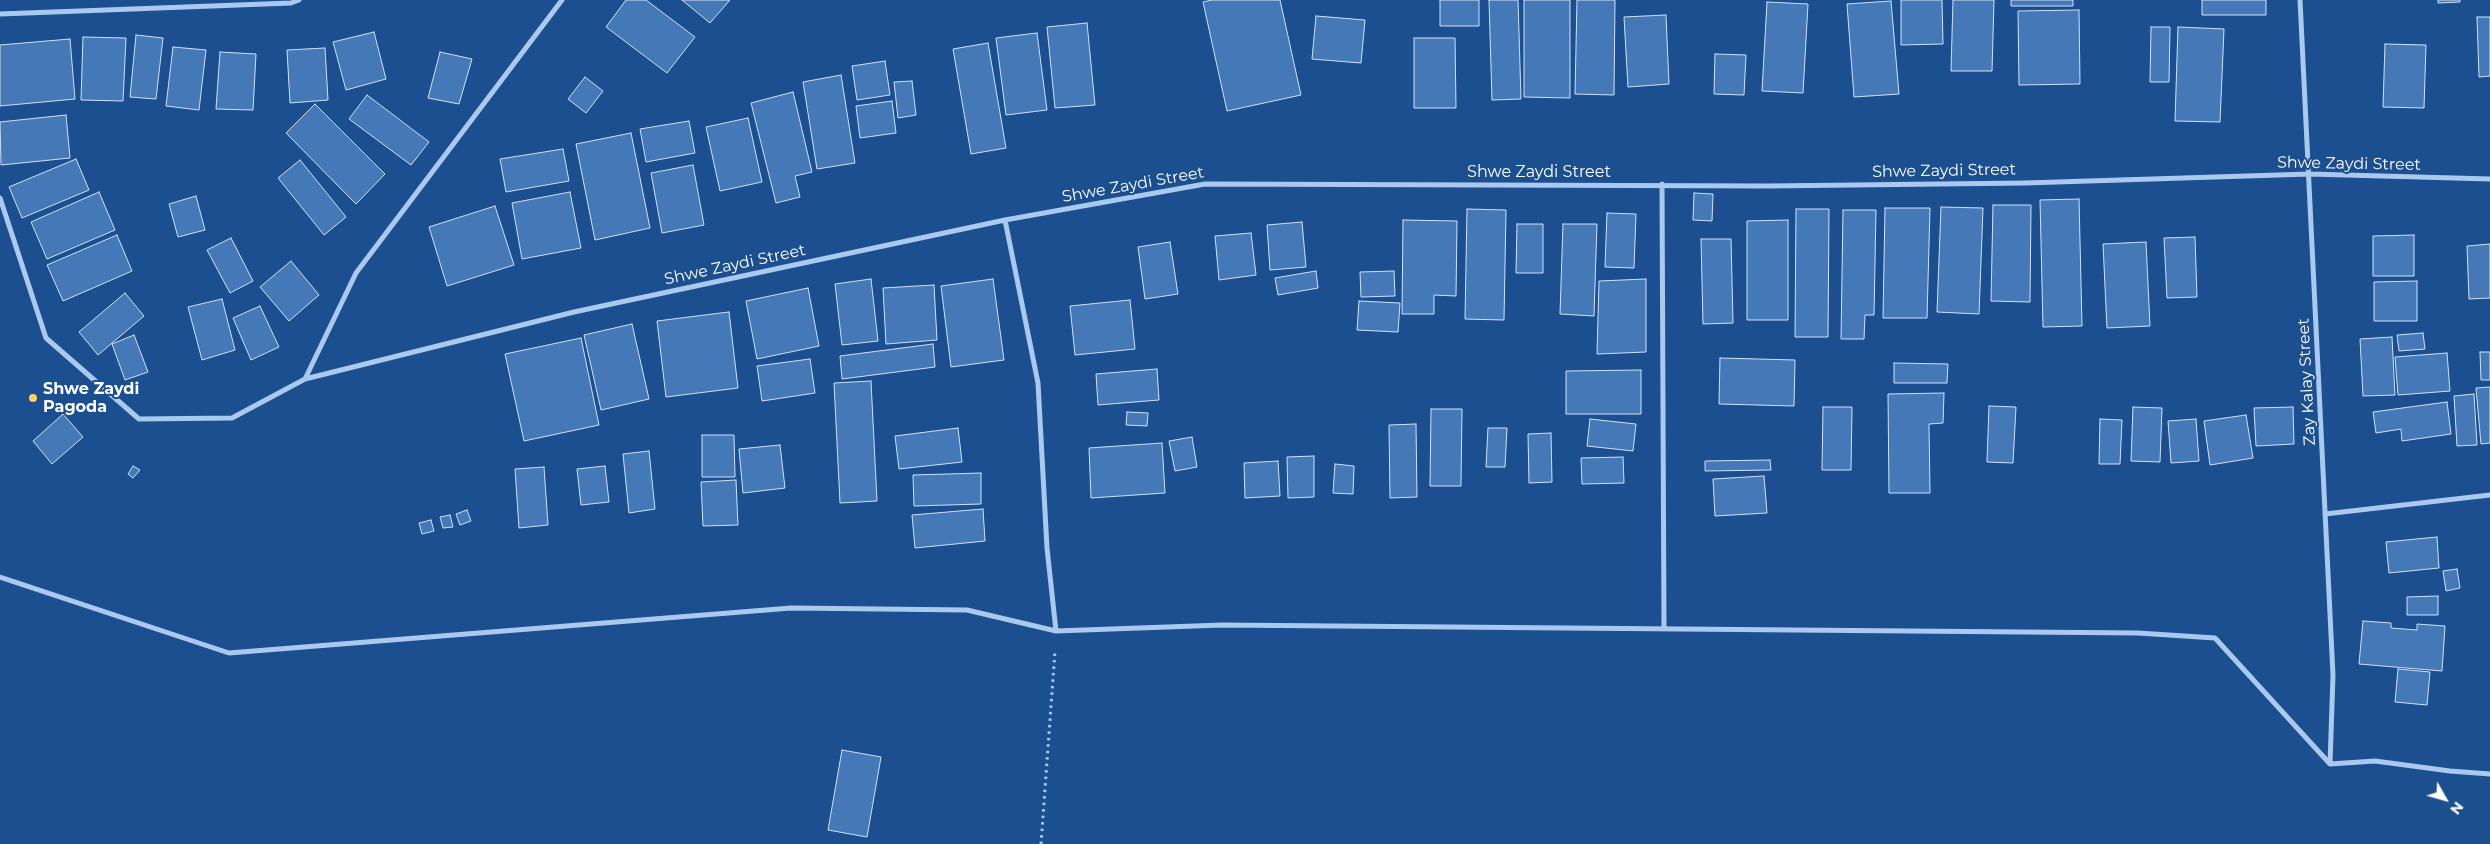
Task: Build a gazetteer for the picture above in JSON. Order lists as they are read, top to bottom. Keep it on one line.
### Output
{"streets":{"street":["Shwe Zaydi Street","Zay Kalay Street"]},"crossings":[["Shwe Zaydi Street","Zay Kalay Street"]],"places":["Shwe Zaydi Pagoda"],"north":"bottom right"}
